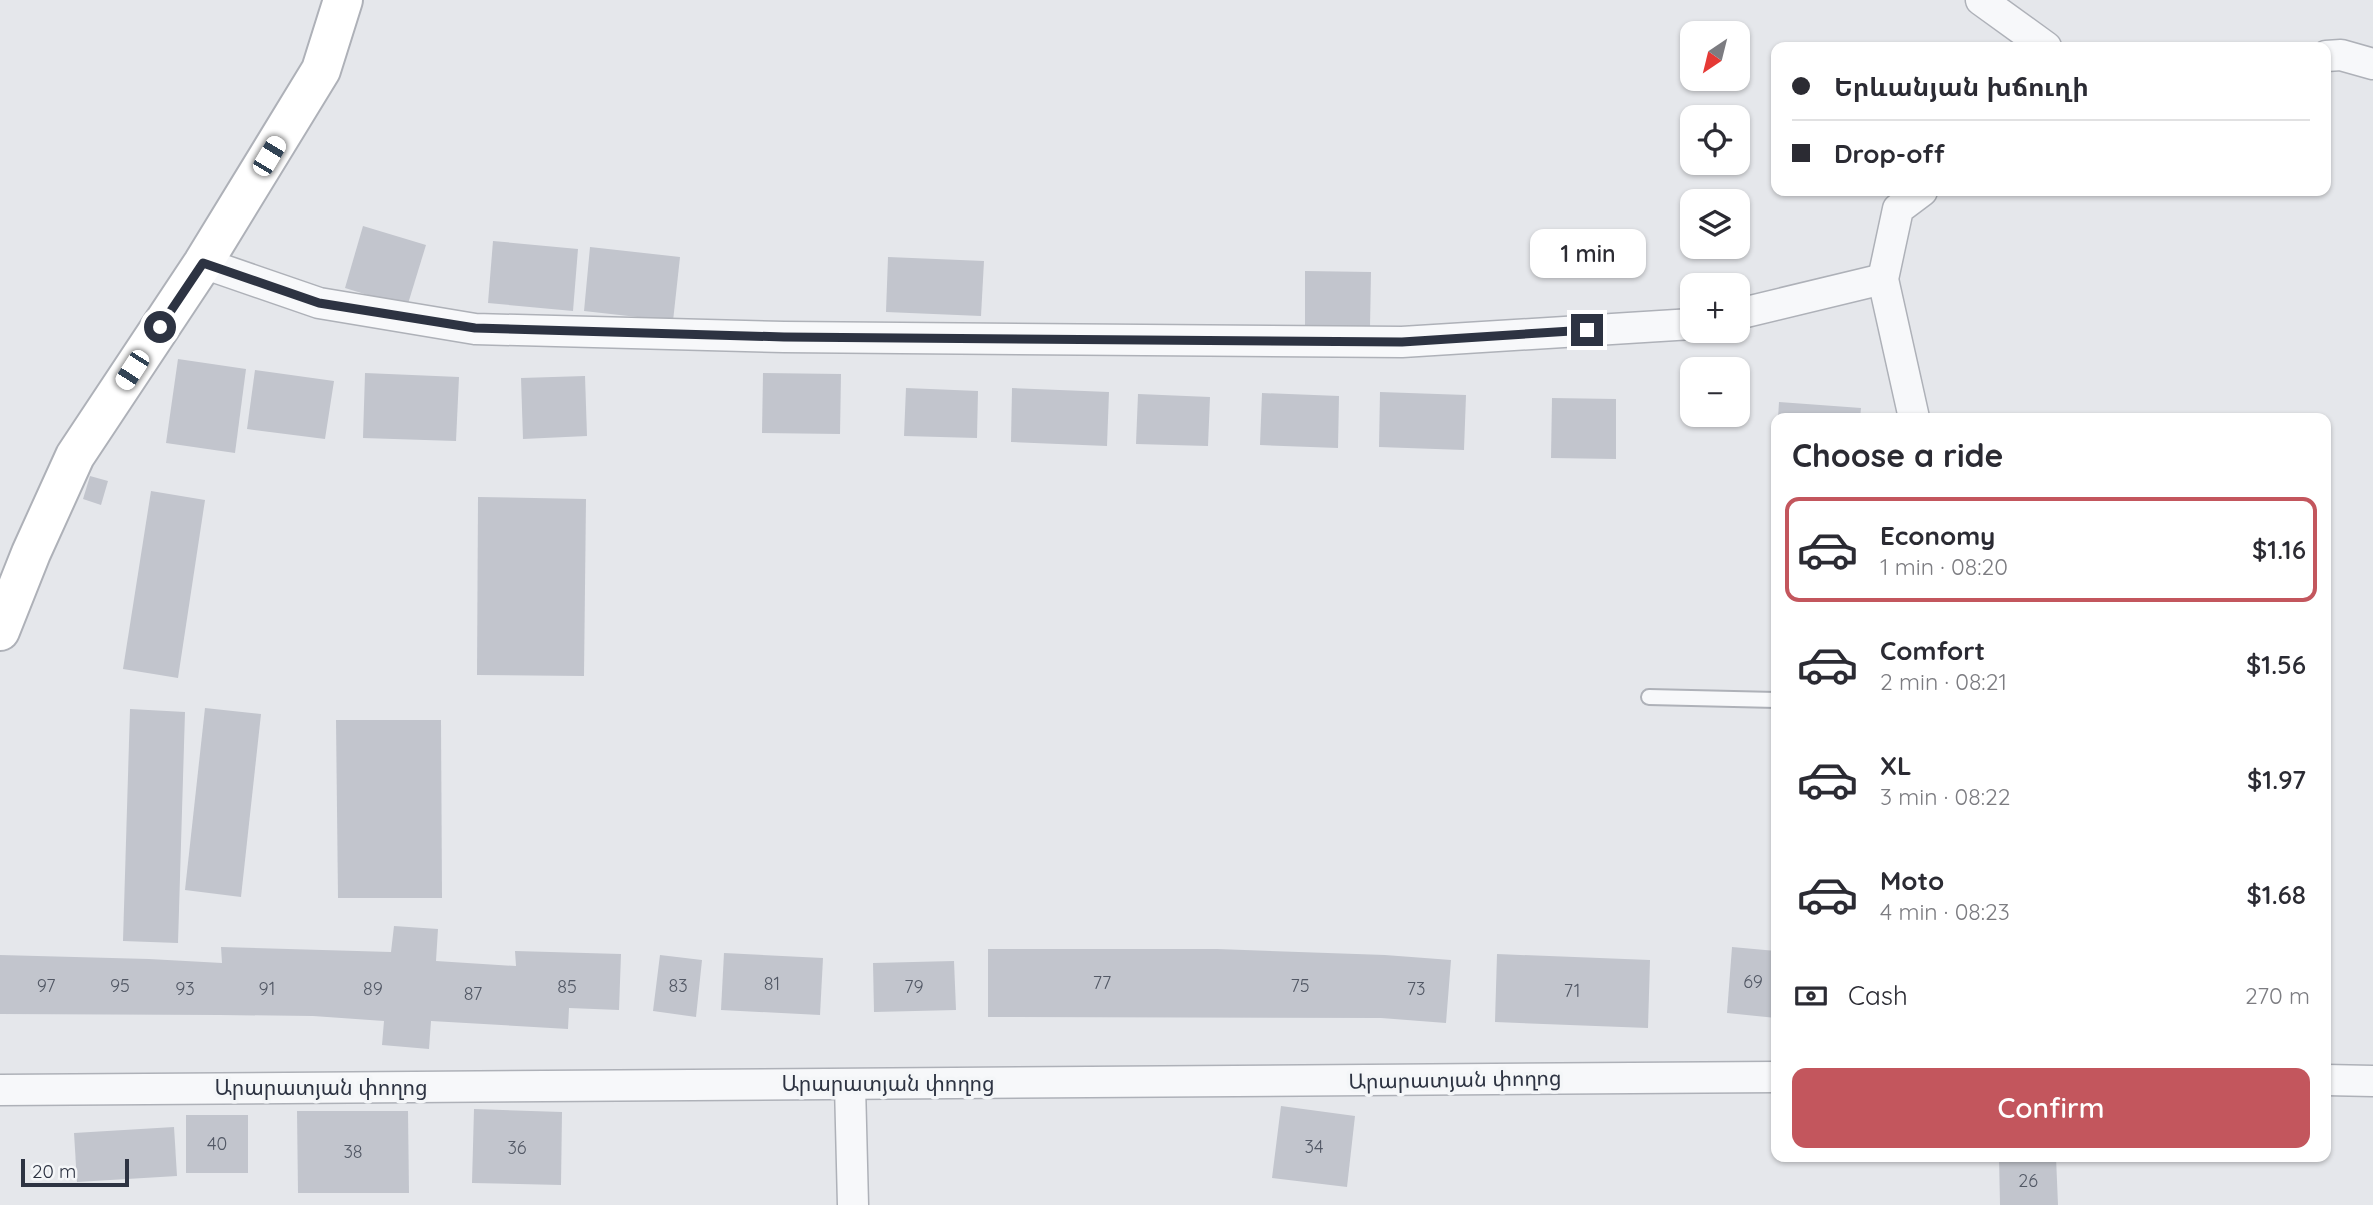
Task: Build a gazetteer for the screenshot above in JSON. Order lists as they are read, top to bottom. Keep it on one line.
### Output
{"streets":{"street":["Արարատյան փողոց"]},"house_numbers":["69","77","81","97","95","83","75","85","79","93","91","89","73","71","87","40","34","36","38","26"],"scale_bar":"20 m","north":"bottom left","page":{"map_buttons":["+","−"],"banner":["Երևանյան խճուղի","Drop-off"],"bubble":"1 min","heading":"Choose a ride","list":[{"name":"Economy","note":"1 min · 08:20","value":"$1.16"},{"name":"Comfort","note":"2 min · 08:21","value":"$1.56"},{"name":"XL","note":"3 min · 08:22","value":"$1.97"},{"name":"Moto","note":"4 min · 08:23","value":"$1.68"}],"pay":["Cash","270 m"],"buttons":"Confirm","scale":"20 m"}}
